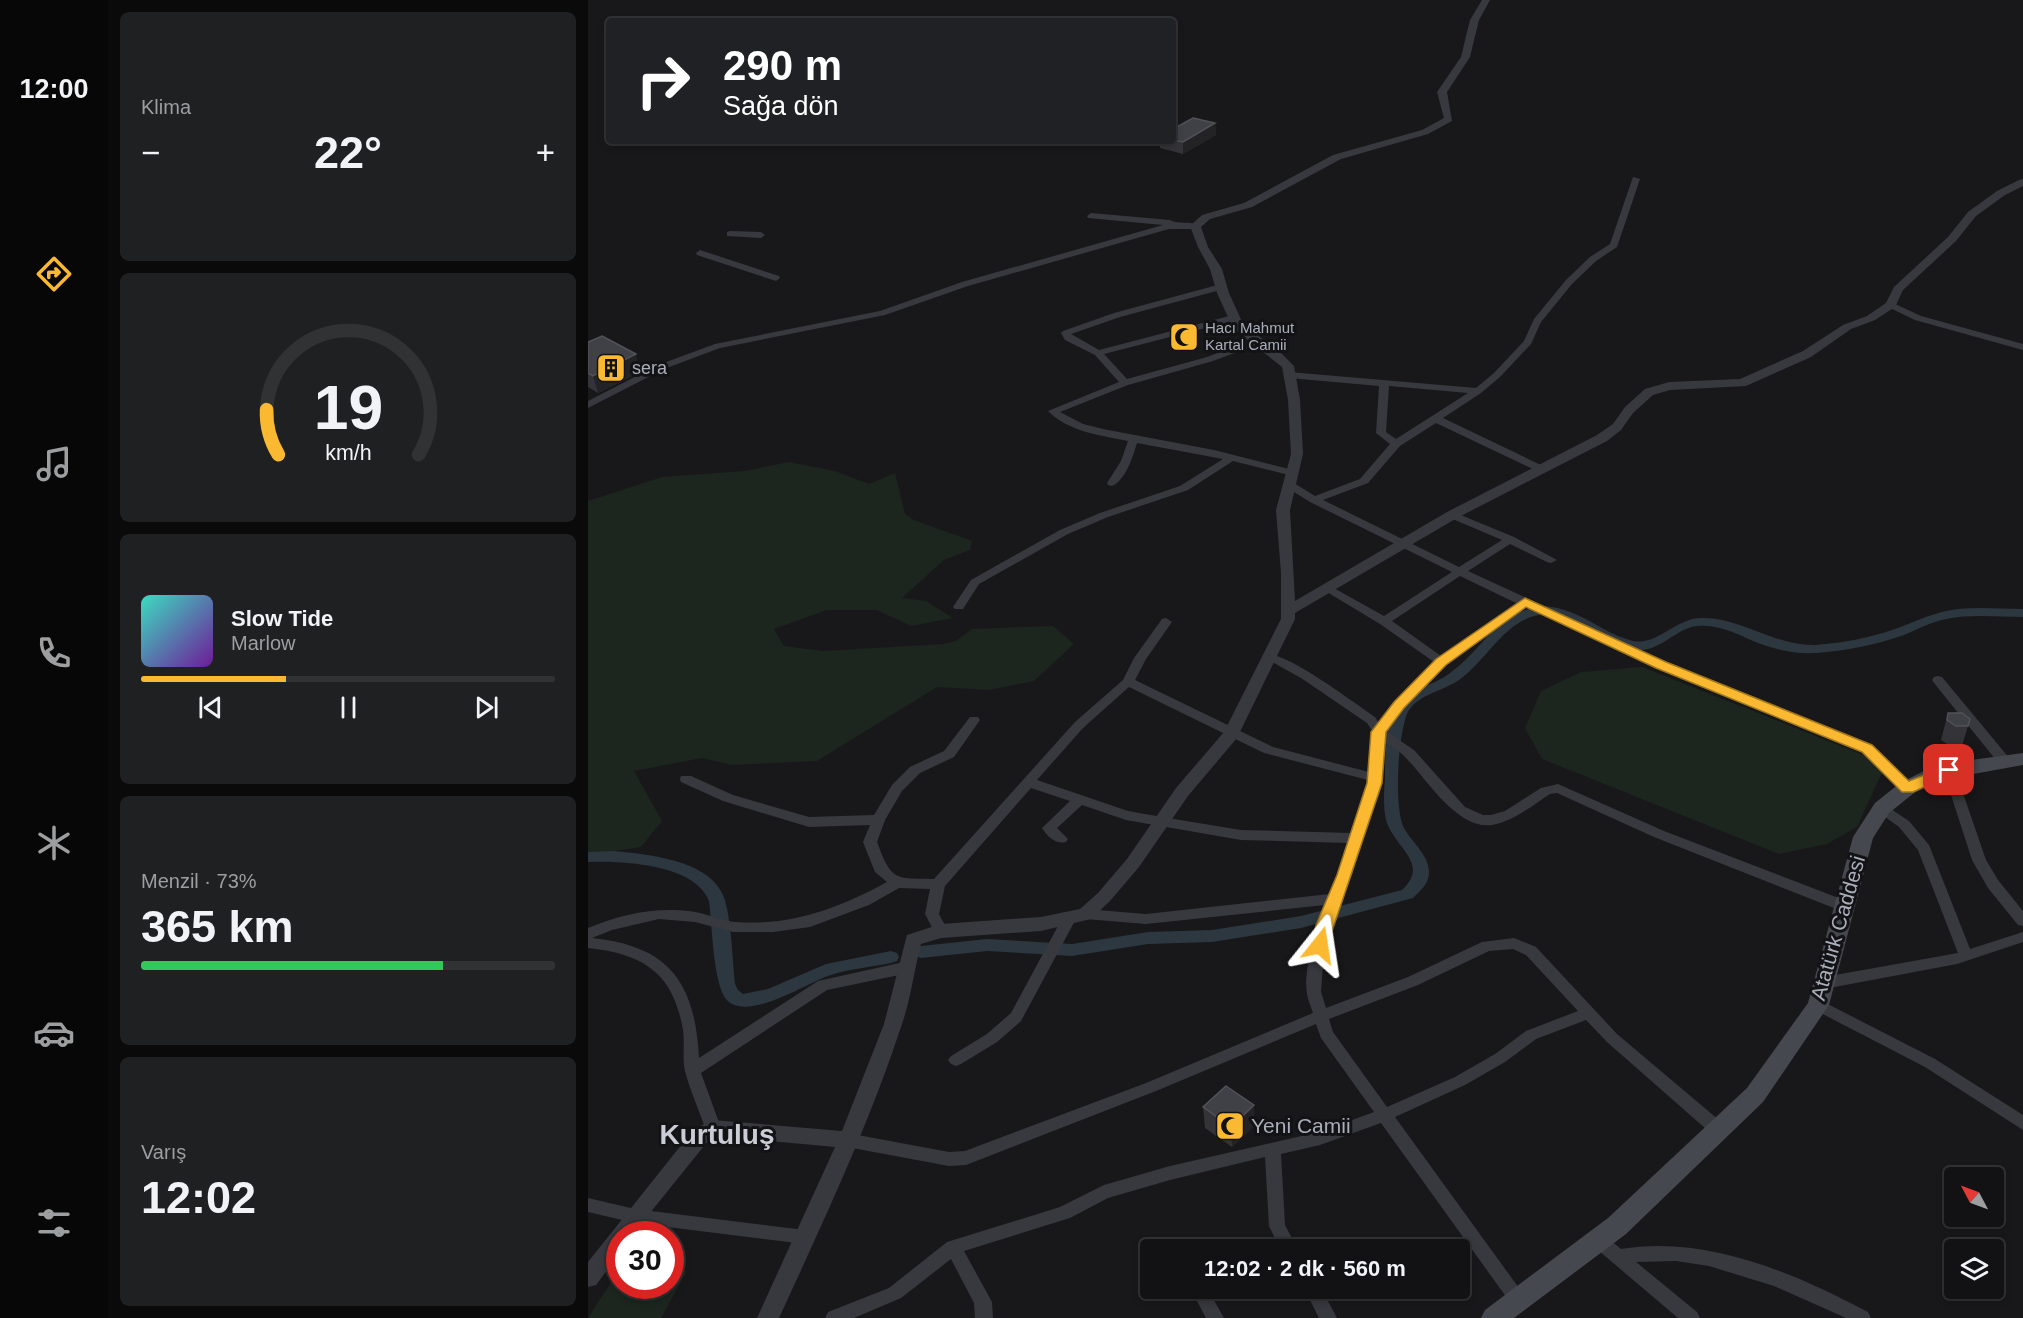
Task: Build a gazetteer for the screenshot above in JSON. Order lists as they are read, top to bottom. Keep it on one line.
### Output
{"streets":{"main road":["Atatürk Caddesi"]},"districts":["Kurtuluş"],"places":{"mosque":["Hacı Mahmut Kartal Camii","Yeni Camii"],"building":["sera"]},"north":"top left","page":{"tabs":"12:00","tile":["Klima",["Menzil · 73%","365 km"],["Varış","12:02"]],"turn":["290 m","Sağa dön"],"heat":["−","22°","+"],"song":["Slow Tide","Marlow"],"limit":"30","trip":"12:02 · 2 dk · 560 m","gauge":["19","km/h"]}}
